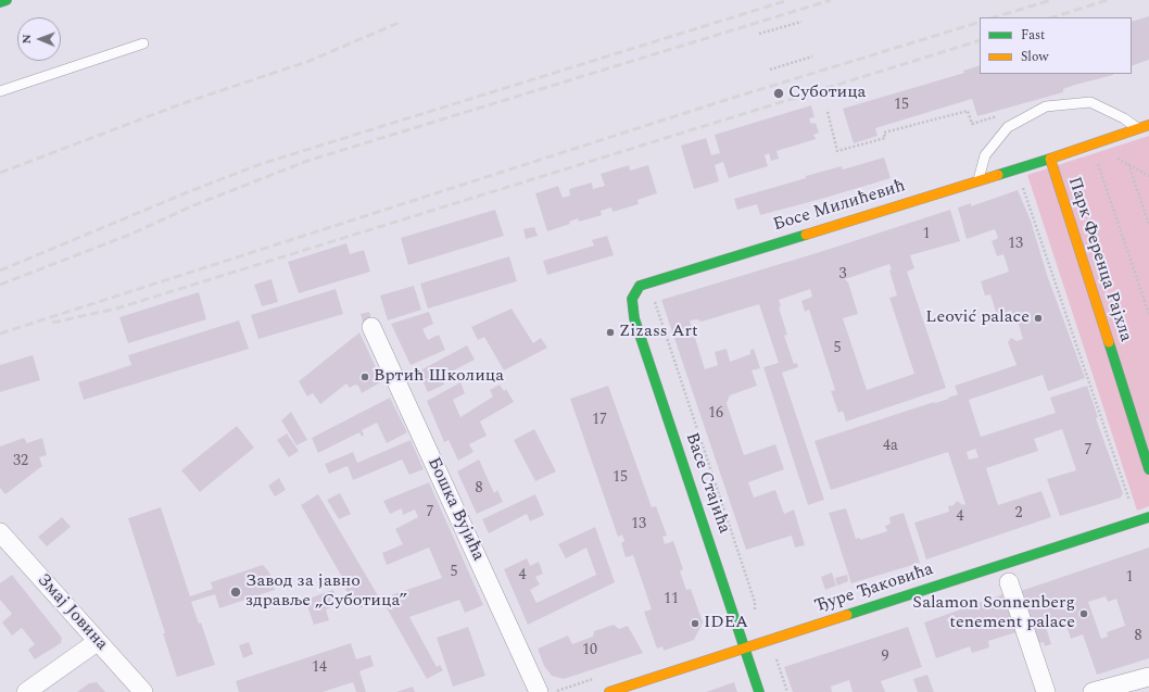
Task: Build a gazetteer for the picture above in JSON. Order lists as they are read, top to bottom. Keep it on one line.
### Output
{"streets":{"street":["Босе Милићевић","Парк Ференца Рајхла","Васе Стајића","Бошка Вујића","Ђуре Ђаковића","Змај Јовина"]},"crossings":[["Босе Милићевић","Парк Ференца Рајхла"],["Босе Милићевић","Васе Стајића"],["Васе Стајића","Ђуре Ђаковића"]],"places":["Суботица","Leović palace","Zizass Art","Вртић Школица","Завод за јавно здравље „Суботица”","Salamon Sonnenberg tenement palace","IDEA"],"house_numbers":["15","1","13","3","5","16","17","4a","7","32","15","8","7","2","4","13","5","4","1","11","8","10","9","14"],"legend":["Fast","Slow"],"north":"left"}
